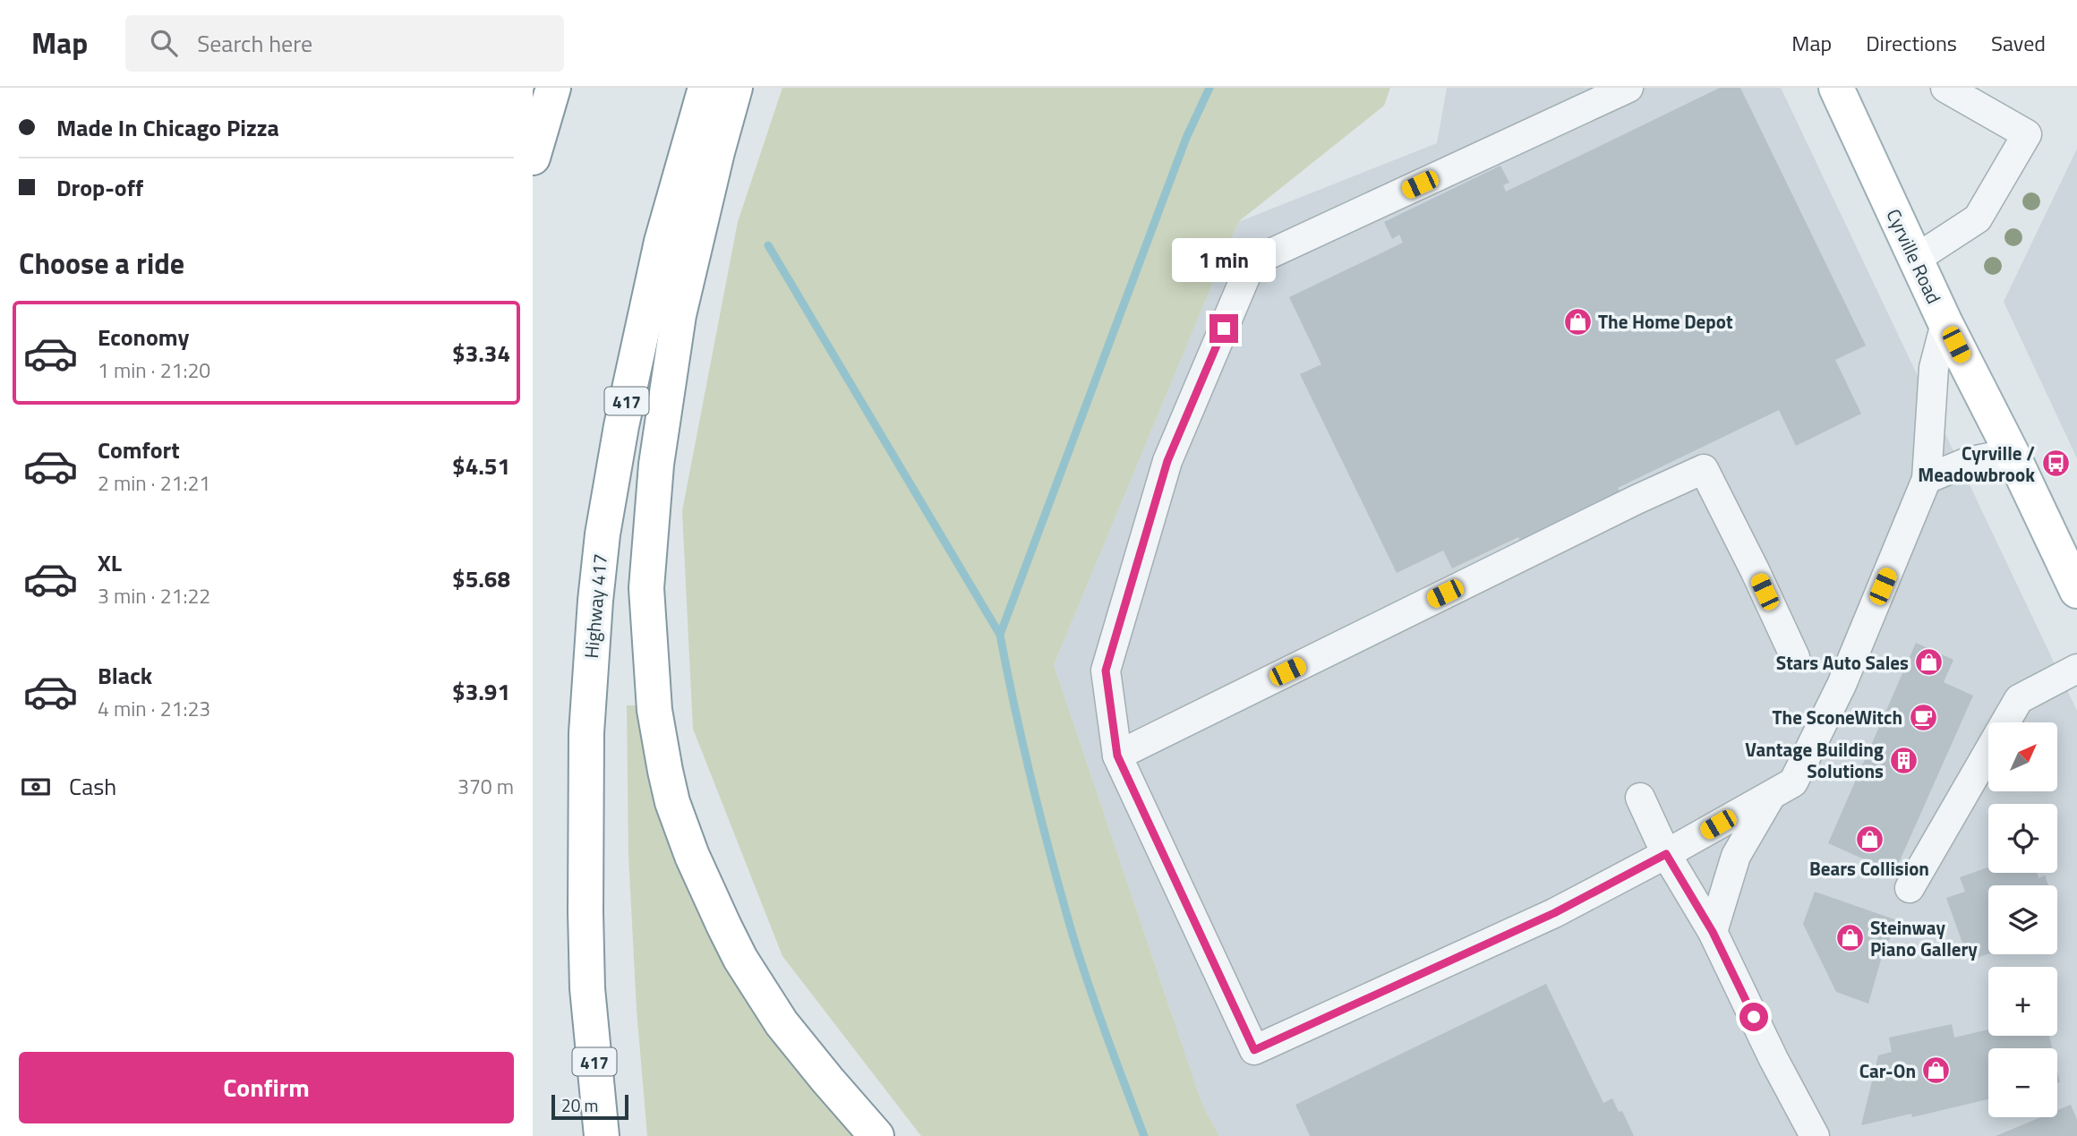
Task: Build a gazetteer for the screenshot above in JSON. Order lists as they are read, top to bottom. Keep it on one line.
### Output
{"streets":{"main road":["Cyrville Road","417","Highway 417"]},"places":{"shop":["The Home Depot","Stars Auto Sales","Bears Collision","Steinway Piano Gallery","Car-On"],"bus stop":["Cyrville / Meadowbrook"],"cafe":["The SconeWitch"],"building":["Vantage Building Solutions"]},"scale_bar":"20 m","north":"top right","page":{"header":"Map","search":"Search here","nav":["Map","Directions","Saved"],"banner":["Made In Chicago Pizza","Drop-off"],"heading":"Choose a ride","bubble":"1 min","list":[{"name":"Economy","note":"1 min · 21:20","value":"$3.34"},{"name":"Comfort","note":"2 min · 21:21","value":"$4.51"},{"name":"XL","note":"3 min · 21:22","value":"$5.68"},{"name":"Black","note":"4 min · 21:23","value":"$3.91"}],"map_buttons":["+","−"],"pay":["Cash","370 m"],"buttons":"Confirm","scale":"20 m"}}
